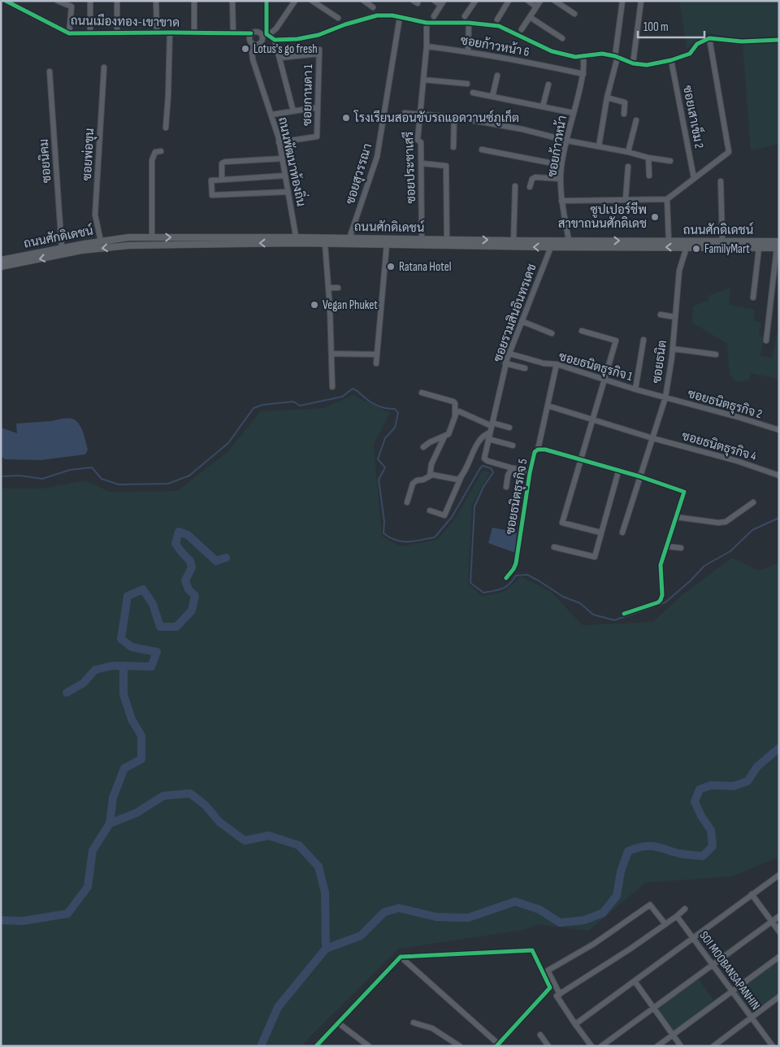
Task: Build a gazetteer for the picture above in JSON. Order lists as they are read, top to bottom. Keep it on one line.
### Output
{"streets":{"main road":["ถนนศักดิเดชน์"],"street":["ถนนเมืองทอง-เขาขาด","ซอยก้าวหน้า 6","ซอยกานดา 1","ซอยเสาเข็ม 2","ซอยก้าวหน้า","ซอยพ่อขุน","ซอยนิคม","ถนนพัฒนาท้องถิ่น","ซอยประชาเสรี","ซอยสุวรรณา","ซอยรวมสินอินทรเดช","ซอยธนิต","ซอยธนิตธุรกิจ 1","ซอยธนิตธุรกิจ 2","ซอยธนิตธุรกิจ 4","ซอยธนิตธุรกิจ 5","SOI MOOBANSAPANHIN"]},"crossings":[["ถนนเมืองทอง-เขาขาด","ถนนพัฒนาท้องถิ่น"],["ซอยก้าวหน้า 6","ซอยก้าวหน้า"],["ซอยก้าวหน้า 6","ซอยประชาเสรี"],["ซอยกานดา 1","ถนนพัฒนาท้องถิ่น"],["ซอยก้าวหน้า","ถนนศักดิเดชน์"],["ซอยพ่อขุน","ถนนศักดิเดชน์"],["ซอยนิคม","ถนนศักดิเดชน์"],["ถนนพัฒนาท้องถิ่น","ถนนศักดิเดชน์"],["ซอยประชาเสรี","ถนนศักดิเดชน์"],["ซอยสุวรรณา","ถนนศักดิเดชน์"],["ถนนศักดิเดชน์","ซอยรวมสินอินทรเดช"],["ถนนศักดิเดชน์","ซอยธนิต"],["ซอยรวมสินอินทรเดช","ซอยธนิตธุรกิจ 1"],["ซอยธนิต","ซอยธนิตธุรกิจ 1"],["ซอยธนิต","ซอยธนิตธุรกิจ 2"],["ซอยธนิต","ซอยธนิตธุรกิจ 4"],["ซอยธนิต","ซอยธนิตธุรกิจ 5"],["ซอยธนิตธุรกิจ 1","ซอยธนิตธุรกิจ 2"]],"places":["Lotus's go fresh","โรงเรียนสอนขับรถแอดวานซ์ภูเก็ต","ซูปเปอร์ชีพ สาขาถนนศักดิเดช","FamilyMart","Ratana Hotel","Vegan Phuket"],"scale_bar":"100 m"}
